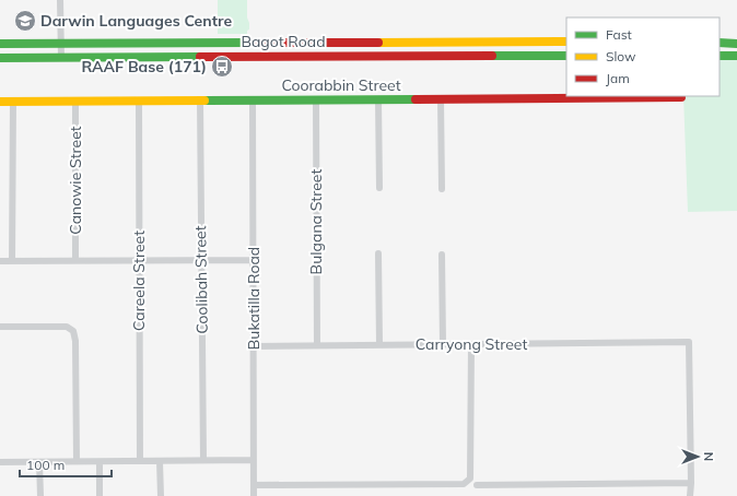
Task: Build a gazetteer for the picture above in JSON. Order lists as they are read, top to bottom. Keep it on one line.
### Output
{"streets":{"main road":["Bagot Road","Coorabbin Street"],"street":["Canowie Street","Bulgana Street","Coolibah Street","Careela Street","Bukatilla Road","Carryong Street"]},"crossings":[["Coorabbin Street","Canowie Street"],["Coorabbin Street","Bulgana Street"],["Coorabbin Street","Coolibah Street"],["Coorabbin Street","Careela Street"],["Coorabbin Street","Bukatilla Road"],["Bulgana Street","Carryong Street"],["Bukatilla Road","Carryong Street"]],"places":{"school or university":["Darwin Languages Centre"],"bus stop":["RAAF Base (171)"]},"legend":["Fast","Slow","Jam"],"scale_bar":"100 m","north":"right"}
